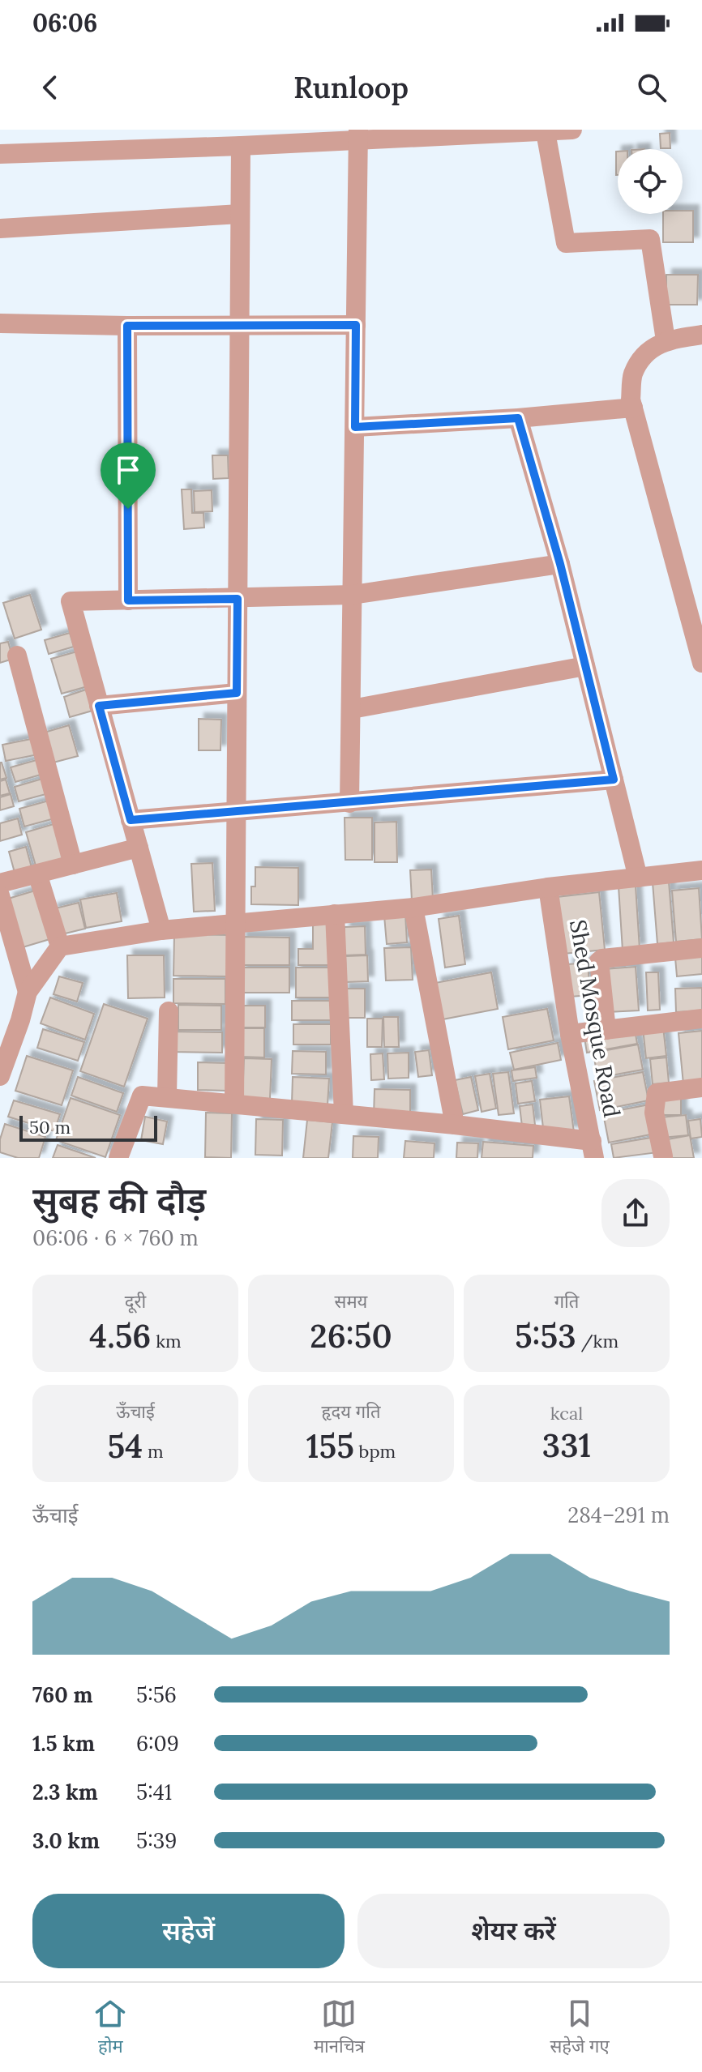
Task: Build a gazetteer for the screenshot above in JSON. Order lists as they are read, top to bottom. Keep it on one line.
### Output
{"streets":{"street":["Shed Mosque Road"]},"scale_bar":"50 m","page":{"status":"06:06","header":"Runloop","scale":"50 m","heading":["सुबह की दौड़","06:06 · 6 × 760 m"],"stats":[["दूरी","4.56 km"],["समय","26:50"],["गति","5:53 /km"],["ऊँचाई","54 m"],["हृदय गति","155 bpm"],["kcal","331"]],"chart":["ऊँचाई","284–291 m"],"list":[{"name":"760 m","note":"5:56"},{"name":"1.5 km","note":"6:09"},{"name":"2.3 km","note":"5:41"},{"name":"3.0 km","note":"5:39"}],"buttons":["सहेजें","शेयर करें"],"tabs":["होम","मानचित्र","सहेजे गए"]}}
